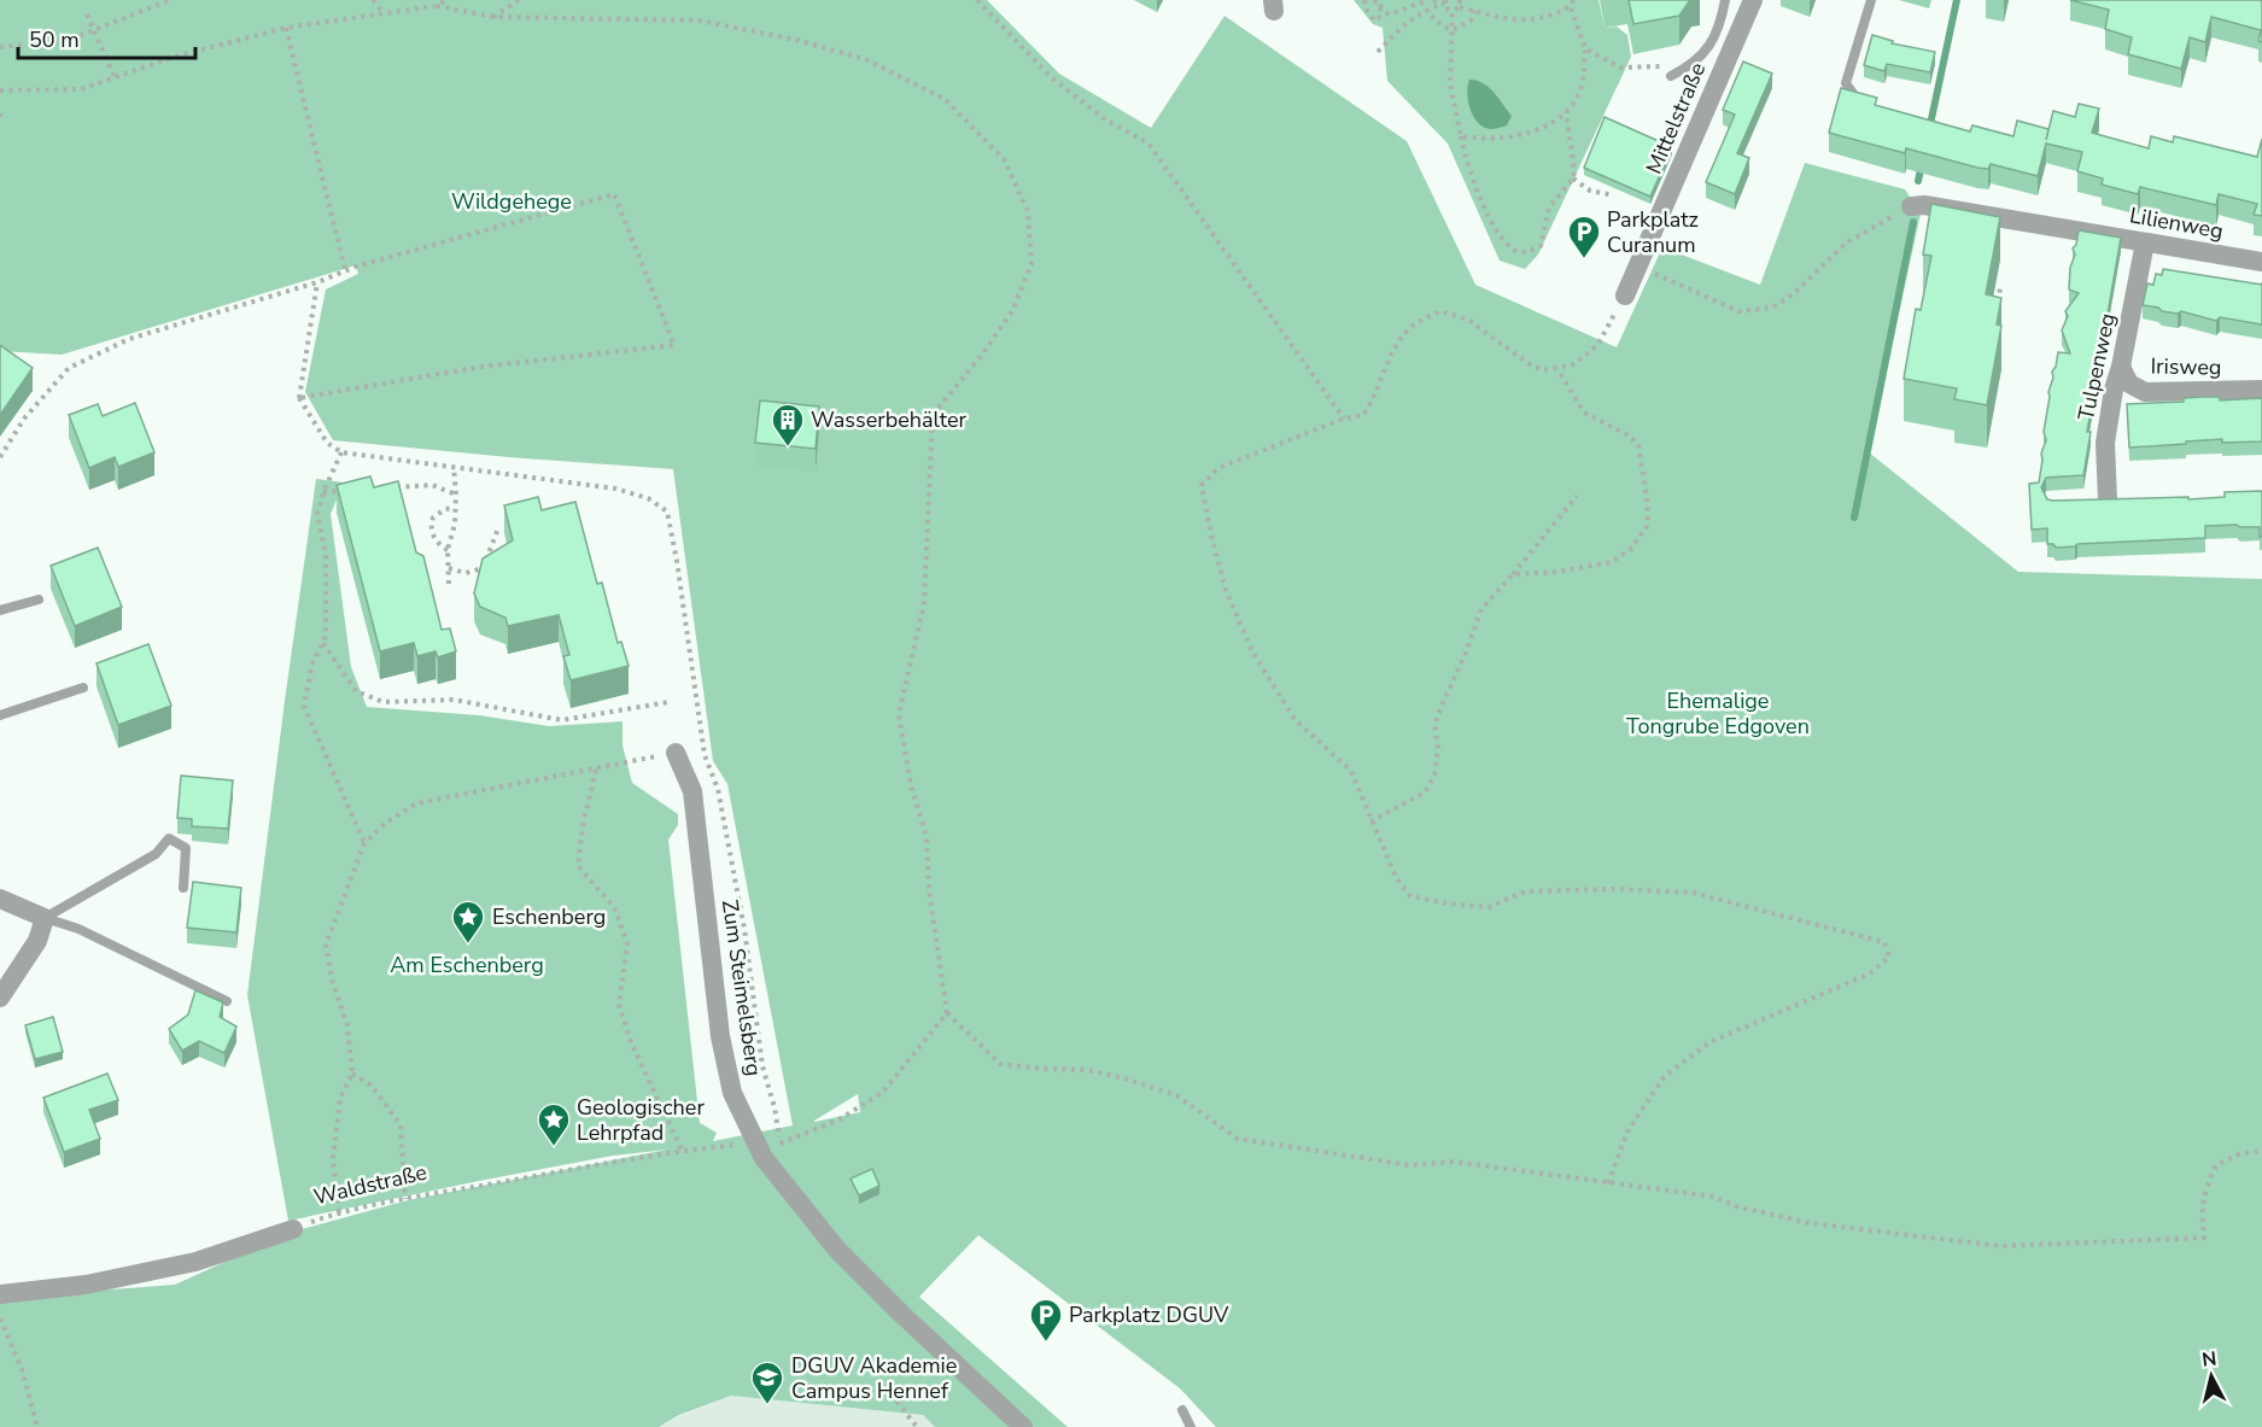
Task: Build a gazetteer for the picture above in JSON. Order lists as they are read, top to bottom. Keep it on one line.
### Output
{"streets":{"street":["Mittelstraße","Lilienweg","Tulpenweg","Irisweg","Zum Steimelsberg","Waldstraße"]},"crossings":[["Lilienweg","Tulpenweg"],["Tulpenweg","Irisweg"],["Zum Steimelsberg","Waldstraße"]],"parks":["Wildgehege","Ehemalige Tongrube Edgoven","Am Eschenberg"],"places":{"parking":["Parkplatz Curanum","Parkplatz DGUV"],"building":["Wasserbehälter"],"place":["Eschenberg","Geologischer Lehrpfad"],"school or university":["DGUV Akademie Campus Hennef"]},"scale_bar":"50 m","north":"top"}
